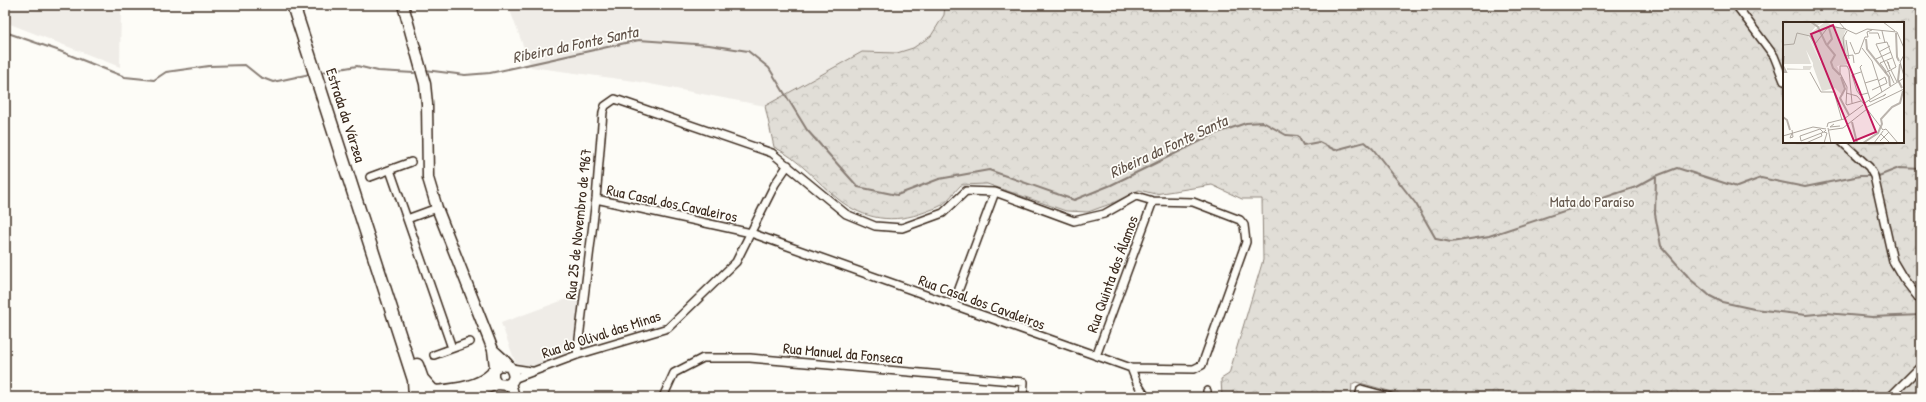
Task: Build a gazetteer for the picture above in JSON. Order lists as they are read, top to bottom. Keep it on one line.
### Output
{"streets":{"main road":["Estrada da Várzea"],"street":["Rua Casal dos Cavaleiros","Rua 25 de Novembro de 1967","Rua Quinta dos Álamos","Rua do Olival das Minas","Rua Manuel da Fonseca"]},"crossings":[["Rua Casal dos Cavaleiros","Rua 25 de Novembro de 1967"],["Rua Casal dos Cavaleiros","Rua Quinta dos Álamos"],["Rua Casal dos Cavaleiros","Rua do Olival das Minas"],["Rua 25 de Novembro de 1967","Rua do Olival das Minas"]],"water":["Ribeira da Fonte Santa"],"parks":["Mata do Paraíso"]}
